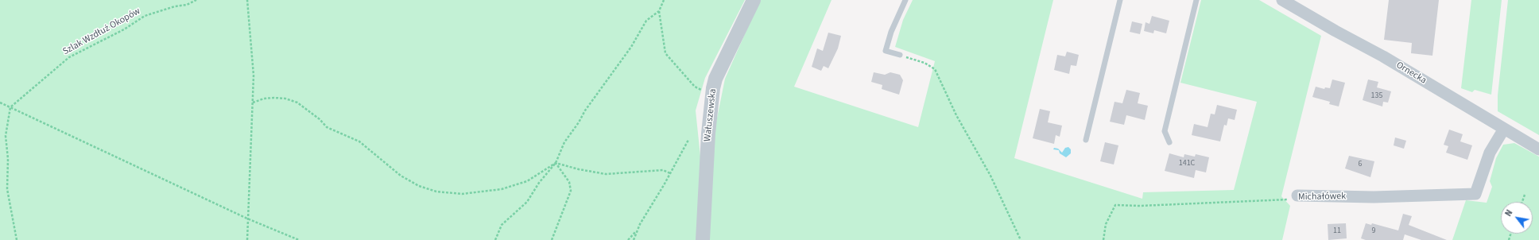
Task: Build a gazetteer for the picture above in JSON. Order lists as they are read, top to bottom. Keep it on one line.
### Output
{"streets":{"street":["Ornecka","Wałuszewska","Michałówek"],"path":["Szlak Wzdłuż Okopów"]},"crossings":[["Ornecka","Michałówek"]],"house_numbers":["135","141C","6","11","9"],"north":"top left"}
